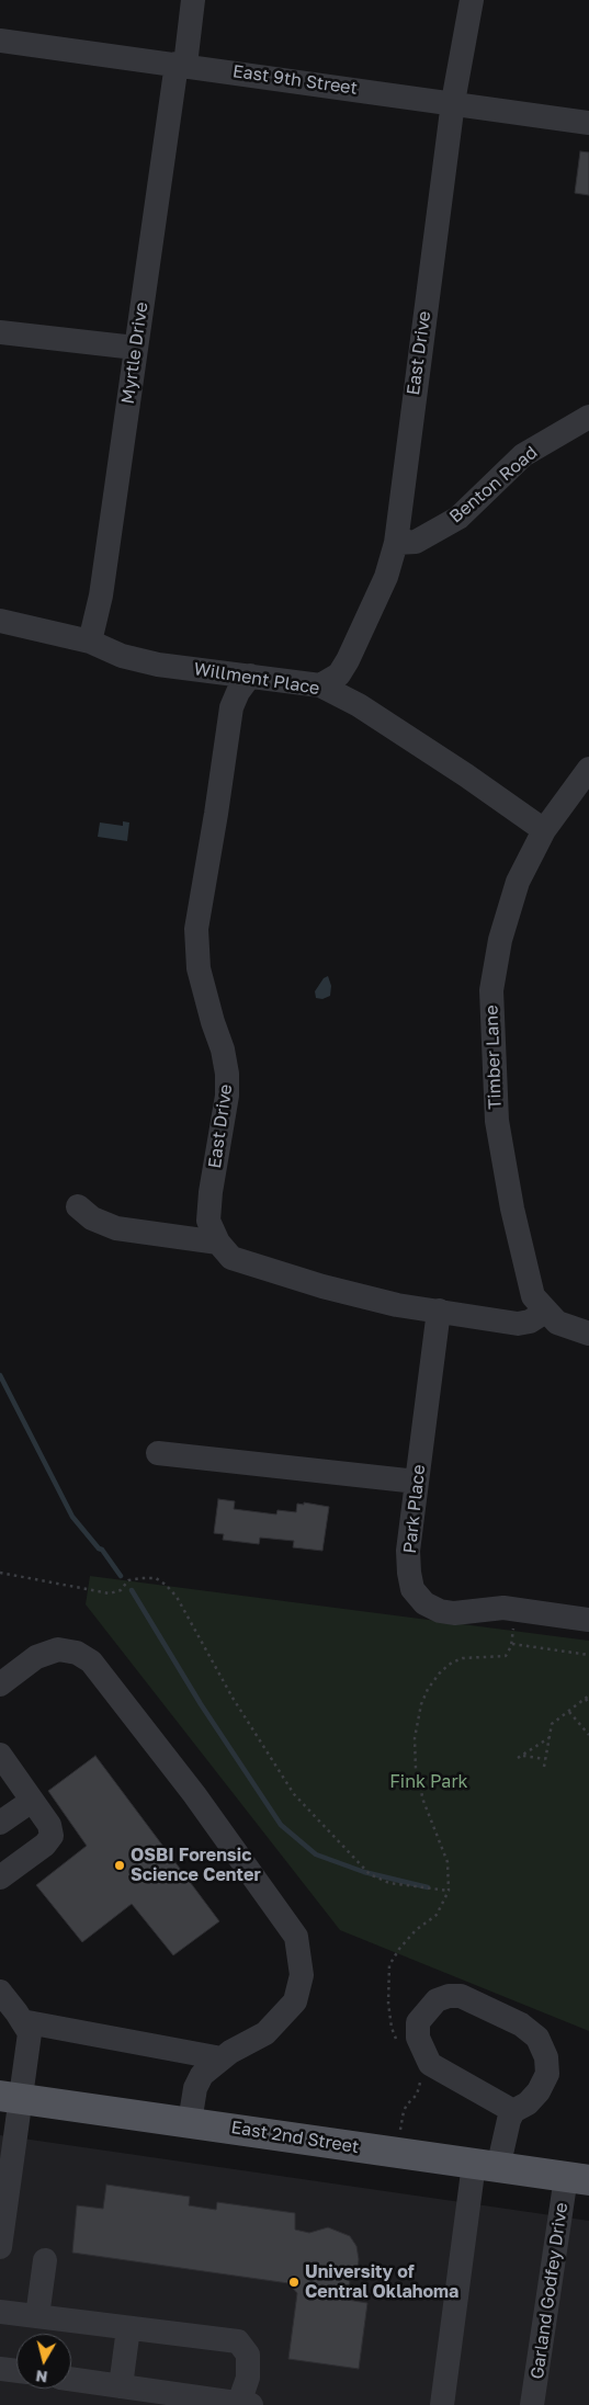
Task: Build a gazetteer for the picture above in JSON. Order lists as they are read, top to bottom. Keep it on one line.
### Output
{"streets":{"main road":["East 2nd Street"],"street":["East 9th Street","Myrtle Drive","East Drive","Benton Road","Willment Place","Timber Lane","Park Place","Garland Godfey Drive"]},"crossings":[["East 9th Street","Myrtle Drive"],["East 9th Street","East Drive"],["Myrtle Drive","Willment Place"],["East Drive","Benton Road"],["East Drive","Willment Place"],["Willment Place","Timber Lane"],["East 2nd Street","Garland Godfey Drive"]],"parks":["Fink Park"],"places":["OSBI Forensic Science Center","University of Central Oklahoma"],"north":"bottom"}
